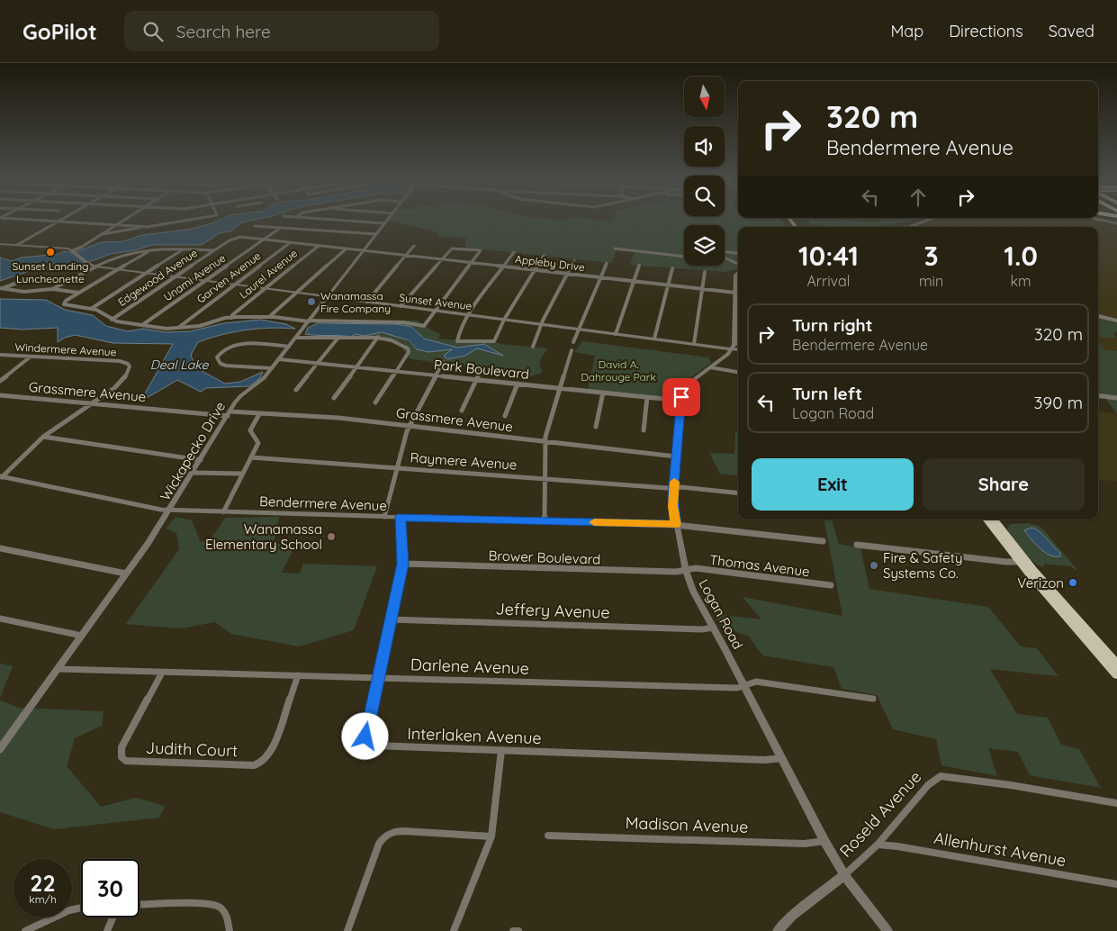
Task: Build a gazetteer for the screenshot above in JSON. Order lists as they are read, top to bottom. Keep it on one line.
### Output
{"streets":{"street":["Appleby Drive","Laurel Avenue","Edgewood Avenue","Unami Avenue","Garven Avenue","Sunset Avenue","Windermere Avenue","Park Boulevard","Grassmere Avenue","Wickapecko Drive","Raymere Avenue","Bendermere Avenue","Brower Boulevard","Thomas Avenue","Jeffery Avenue","Logan Road","Darlene Avenue","Interlaken Avenue","Judith Court","Roseld Avenue","Madison Avenue","Allenhurst Avenue"]},"crossings":[["Appleby Drive","Laurel Avenue"],["Appleby Drive","Edgewood Avenue"],["Appleby Drive","Unami Avenue"],["Appleby Drive","Garven Avenue"],["Appleby Drive","Wickapecko Drive"],["Laurel Avenue","Sunset Avenue"],["Edgewood Avenue","Sunset Avenue"],["Unami Avenue","Sunset Avenue"],["Garven Avenue","Sunset Avenue"],["Sunset Avenue","Wickapecko Drive"],["Sunset Avenue","Logan Road"],["Windermere Avenue","Grassmere Avenue"],["Park Boulevard","Wickapecko Drive"],["Park Boulevard","Logan Road"],["Grassmere Avenue","Wickapecko Drive"],["Grassmere Avenue","Logan Road"],["Wickapecko Drive","Bendermere Avenue"],["Wickapecko Drive","Darlene Avenue"],["Raymere Avenue","Logan Road"],["Bendermere Avenue","Logan Road"],["Bendermere Avenue","Interlaken Avenue"],["Brower Boulevard","Thomas Avenue"],["Brower Boulevard","Logan Road"],["Brower Boulevard","Interlaken Avenue"],["Thomas Avenue","Logan Road"],["Jeffery Avenue","Logan Road"],["Jeffery Avenue","Interlaken Avenue"],["Logan Road","Darlene Avenue"],["Logan Road","Interlaken Avenue"],["Logan Road","Roseld Avenue"],["Logan Road","Madison Avenue"],["Darlene Avenue","Interlaken Avenue"],["Darlene Avenue","Judith Court"],["Roseld Avenue","Allenhurst Avenue"]],"water":["Deal Lake"],"parks":["David A. Dahrouge Park"],"places":["Sunset Landing Luncheonette","Wanamassa Fire Company","Wanamassa Elementary School","Fire & Safety Systems Co.","Verizon"],"north":"bottom","page":{"header":"GoPilot","search":"Search here","nav":["Map","Directions","Saved"],"turn":["320 m","Bendermere Avenue"],"eta":["10:41","Arrival","3","min","1.0","km"],"list":[{"name":"Turn right","note":"Bendermere Avenue","value":"320 m"},{"name":"Turn left","note":"Logan Road","value":"390 m"}],"buttons":["Exit","Share"],"speed":"22 km/h","limit":"30"}}
